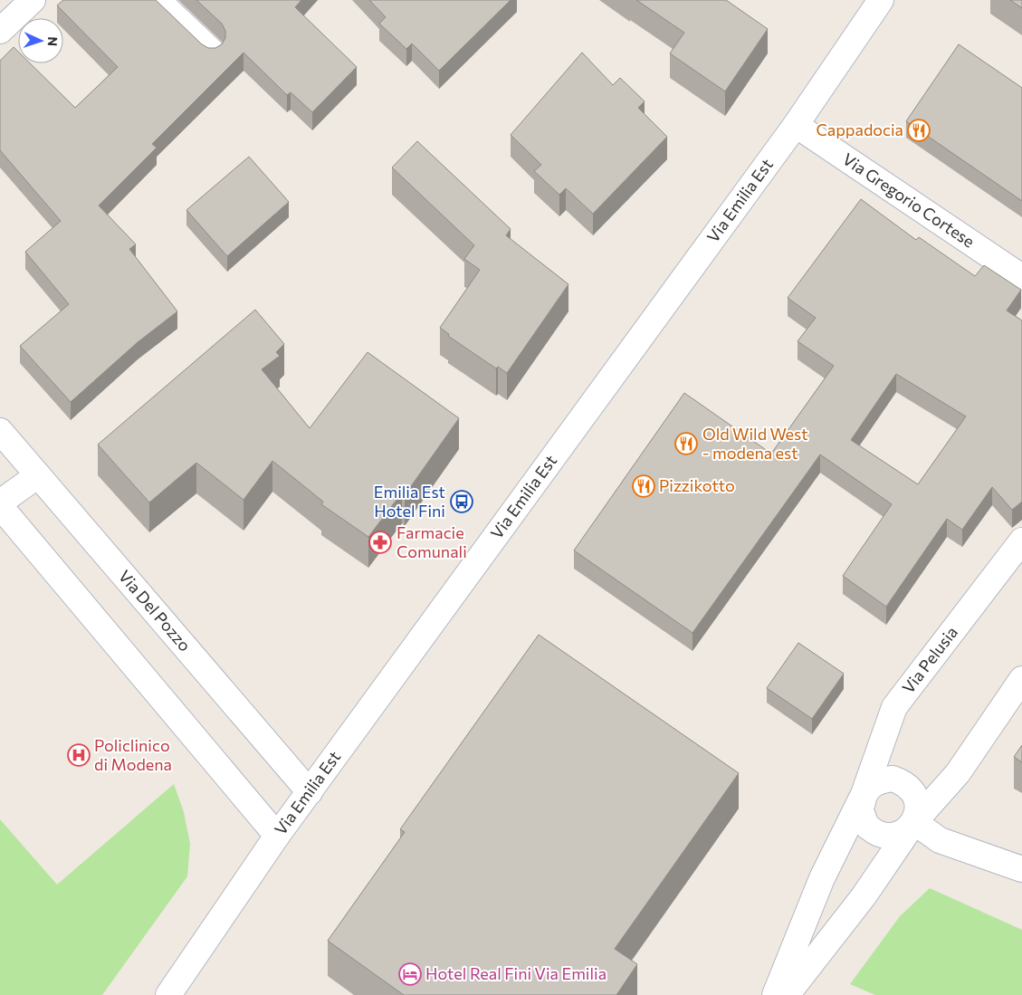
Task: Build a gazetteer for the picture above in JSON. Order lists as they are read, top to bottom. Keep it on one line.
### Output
{"streets":{"street":["Via Emilia Est","Via Gregorio Cortese","Via Del Pozzo","Via Pelusia"]},"crossings":[["Via Emilia Est","Via Gregorio Cortese"],["Via Emilia Est","Via Del Pozzo"]],"places":{"restaurant":["Cappadocia","Old Wild West - modena est","Pizzikotto"],"bus stop":["Emilia Est Hotel Fini"],"pharmacy":["Farmacie Comunali"],"hospital":["Policlinico di Modena"],"hotel":["Hotel Real Fini Via Emilia"]},"north":"right"}
